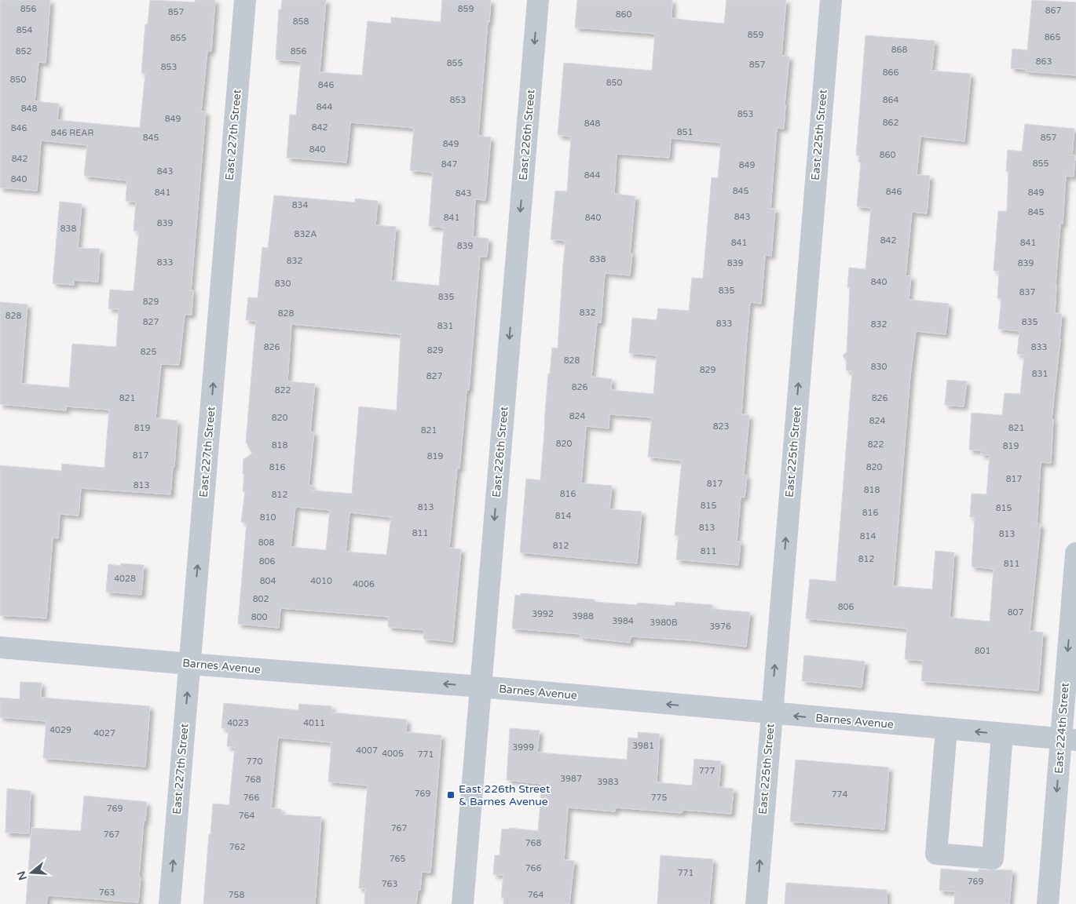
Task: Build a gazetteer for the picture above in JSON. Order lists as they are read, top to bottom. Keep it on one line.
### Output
{"streets":{"street":["East 227th Street","East 226th Street","East 225th Street","Barnes Avenue","East 224th Street"]},"crossings":[["East 227th Street","Barnes Avenue"],["East 226th Street","Barnes Avenue"],["East 225th Street","Barnes Avenue"],["Barnes Avenue","East 224th Street"]],"one_way":["East 227th Street","East 226th Street","East 225th Street","Barnes Avenue","East 224th Street"],"places":{"transit":["East 226th Street & Barnes Avenue"]},"house_numbers":["856","859","867","857","860","858","854","859","865","855","868","852","856","863","855","857","853","866","850","850","846","853","864","844","848","853","849","862","848","842","846","851","846 REAR","845","857","849","840","860","842","855","847","849","843","844","840","845","846","841","849","843","834","845","843","841","840","839","838","832A","842","841","841","839","838","832","833","839","839","840","830","835","837","835","829","832","828","828","827","835","833","832","831","826","833","829","825","828","830","829","831","827","826","822","821","826","824","820","824","823","819","821","821","820","822","818","819","817","819","816","820","817","817","813","818","816","812","815","813","815","816","814","810","813","811","813","814","808","812","811","812","806","811","4028","804","4010","4006","802","806","807","3992","3988","800","3984","3980B","3976","801","4023","4011","4029","4027","3981","3999","4007","4005","771","770","777","3987","768","3983","769","774","766","775","769","764","767","767","768","762","765","766","771","769","763","763","758","764"],"north":"left"}
